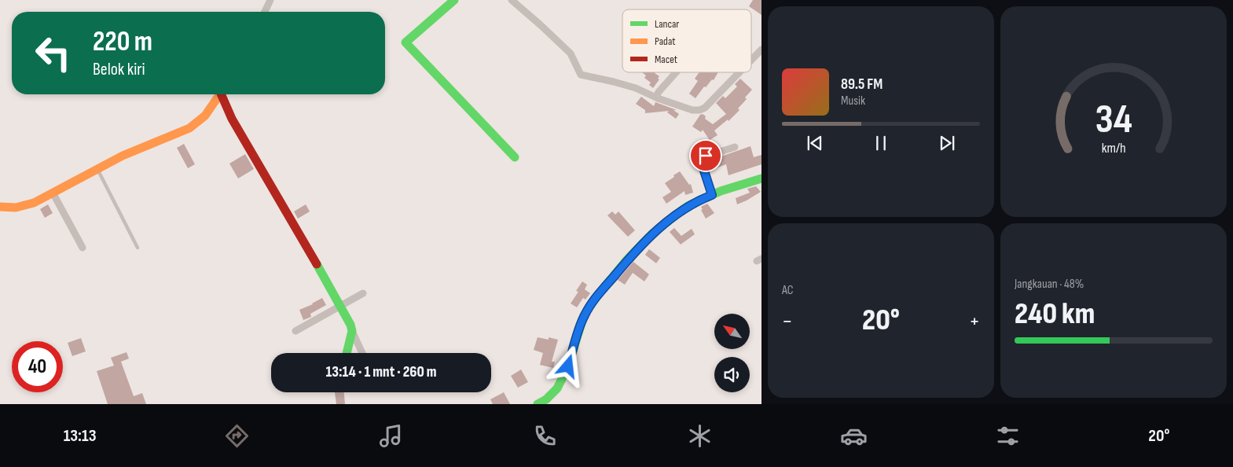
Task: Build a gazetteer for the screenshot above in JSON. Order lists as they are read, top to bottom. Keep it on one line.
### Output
{"legend":["Lancar","Padat","Macet"],"north":"top left","page":{"turn":["220 m","Belok kiri"],"song":["89.5 FM","Musik"],"tile":["AC",["Jangkauan · 48%","240 km"]],"heat":["−","20°","+"],"limit":"40","trip":"13:14 · 1 mnt · 260 m","tabs":["13:13","20°"],"gauge":["34","km/h"]}}
